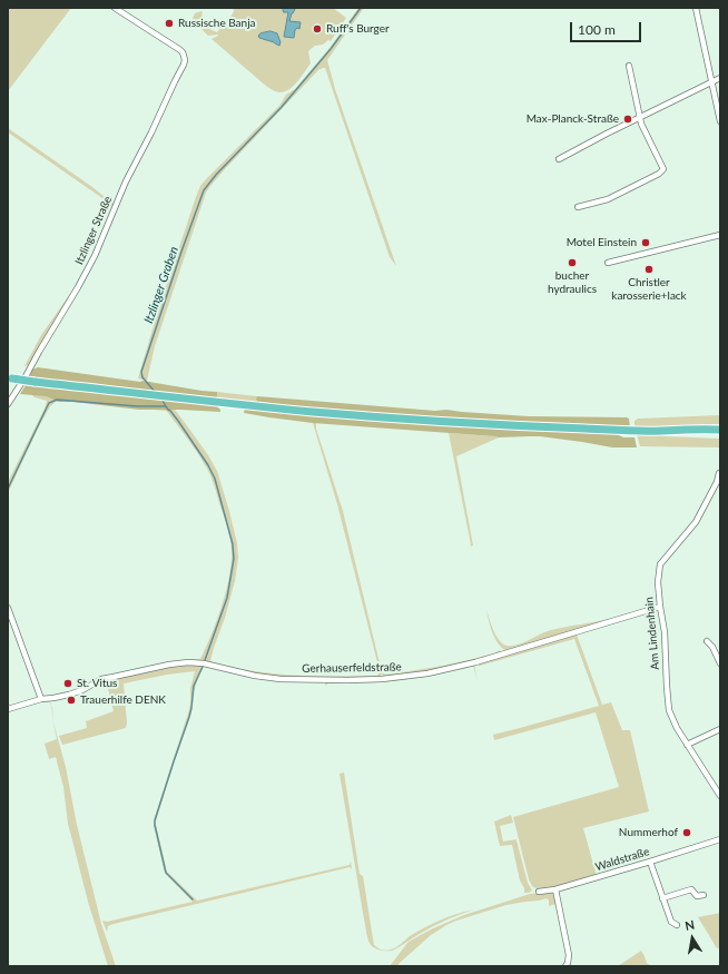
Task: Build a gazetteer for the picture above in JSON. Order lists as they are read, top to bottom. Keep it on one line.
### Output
{"streets":{"street":["Itzlinger Straße","Am Lindenhain","Gerhauserfeldstraße","Waldstraße"]},"crossings":[["Am Lindenhain","Gerhauserfeldstraße"]],"water":["Itzlinger Graben"],"places":["Russische Banja","Ruff's Burger","Max-Planck-Straße","Motel Einstein","bucher hydraulics","Christler karosserie+lack","St. Vitus","Trauerhilfe DENK","Nummerhof"],"scale_bar":"100 m","north":"top"}
